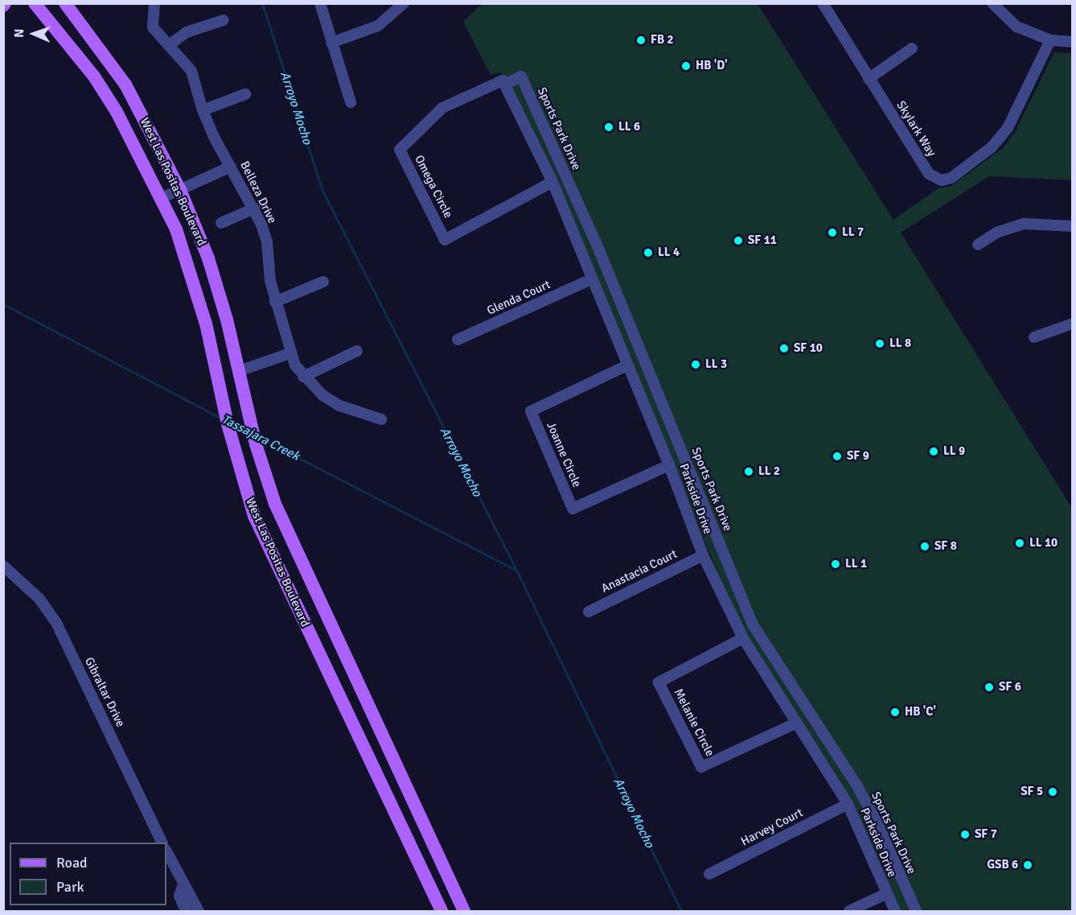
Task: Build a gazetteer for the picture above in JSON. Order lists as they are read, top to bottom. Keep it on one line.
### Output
{"streets":{"main road":["West Las Positas Boulevard"],"street":["Sports Park Drive","Skylark Way","Omega Circle","Belleza Drive","Glenda Court","Joanne Circle","Parkside Drive","Anastacia Court","Gibraltar Drive","Melanie Circle","Harvey Court"]},"crossings":[["Sports Park Drive","Omega Circle"],["Sports Park Drive","Parkside Drive"],["Omega Circle","Parkside Drive"],["Glenda Court","Parkside Drive"],["Joanne Circle","Parkside Drive"],["Parkside Drive","Anastacia Court"],["Parkside Drive","Melanie Circle"],["Parkside Drive","Harvey Court"]],"water":["Arroyo Mocho","Tassajara Creek"],"places":["FB 2","HB 'D'","LL 6","LL 7","SF 11","LL 4","LL 8","SF 10","LL 3","LL 9","SF 9","LL 2","LL 10","SF 8","LL 1","SF 6","HB 'C'","SF 5","SF 7","GSB 6"],"legend":["Road","Park"],"north":"left"}
